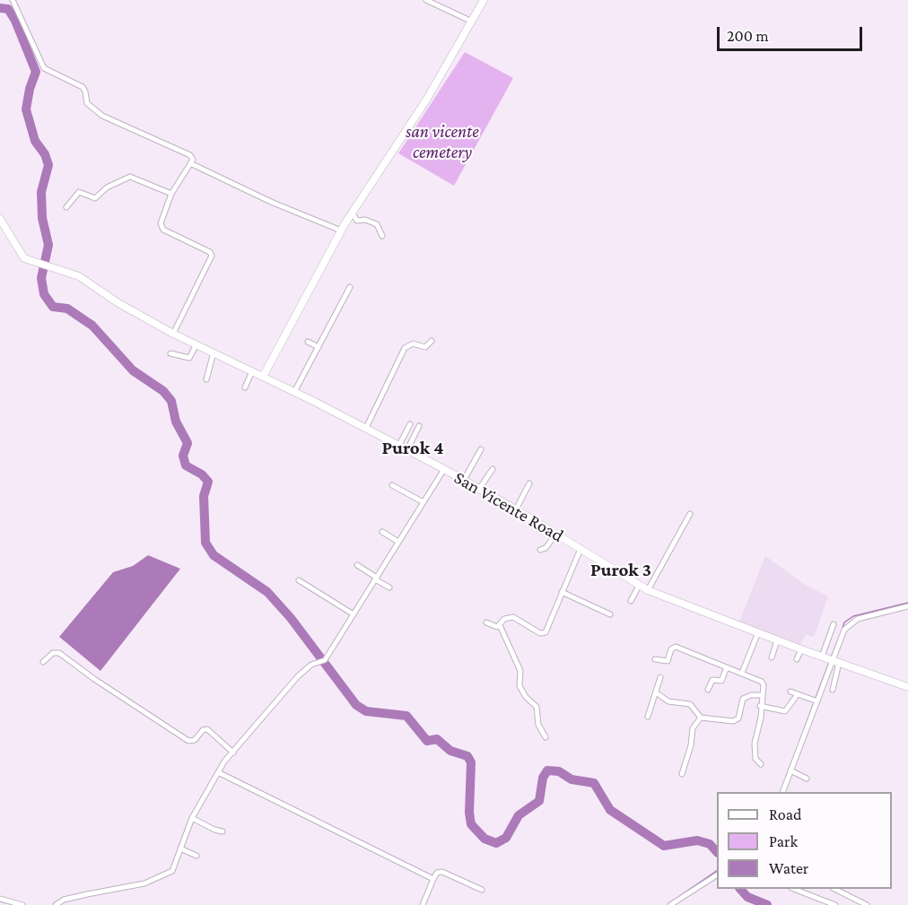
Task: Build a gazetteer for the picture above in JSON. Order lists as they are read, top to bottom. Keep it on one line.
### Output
{"streets":{"street":["San Vicente Road"]},"districts":["Purok 4","Purok 3"],"parks":["san vicente cemetery"],"legend":["Road","Park","Water"],"scale_bar":"200 m"}
